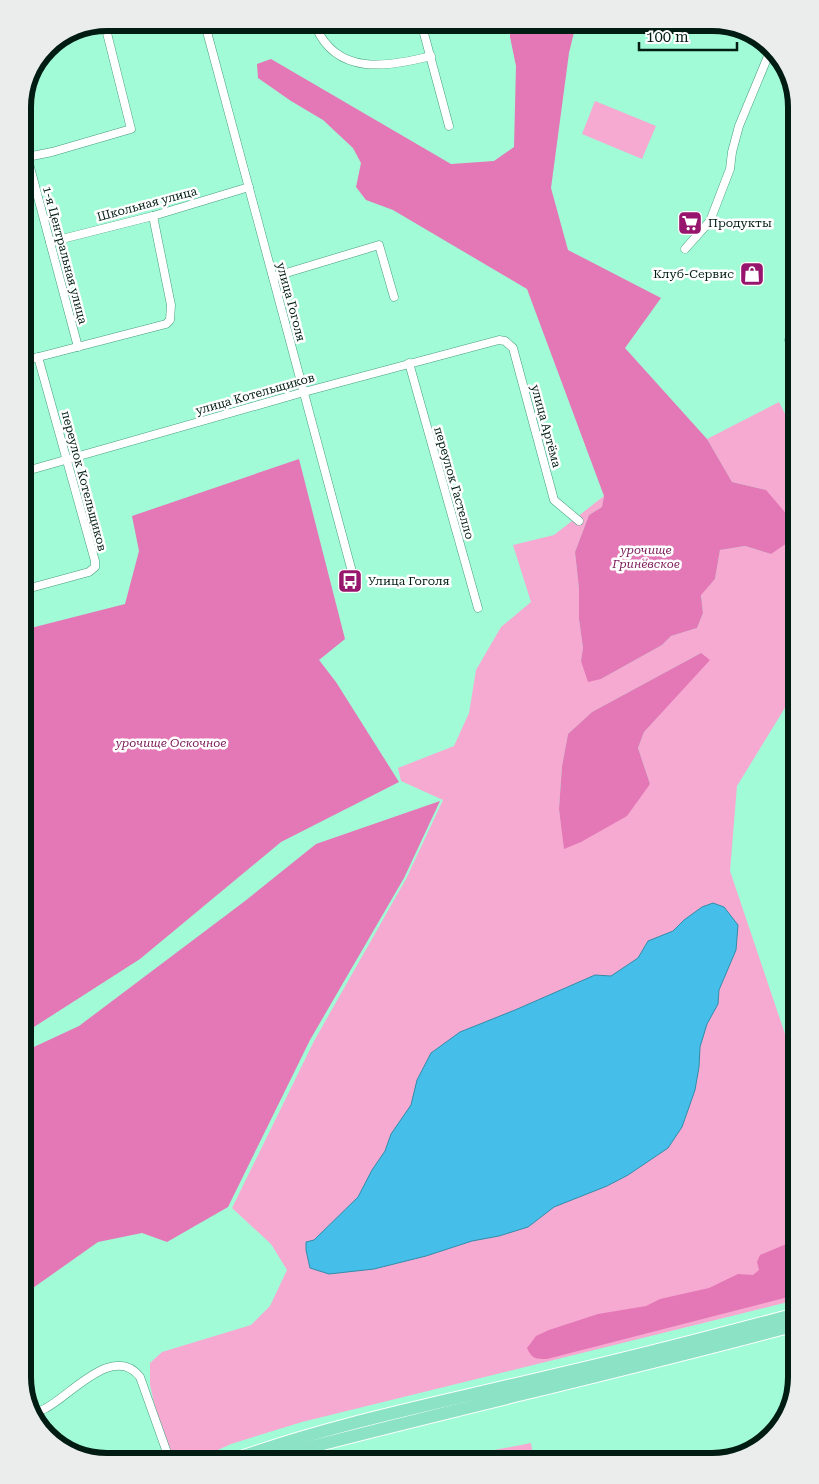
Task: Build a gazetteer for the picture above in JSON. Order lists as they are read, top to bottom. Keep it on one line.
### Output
{"streets":{"street":["Школьная улица","1-я Центральная улица","улица Гоголя","улица Котельщиков","улица Артёма","переулок Котельщиков","переулок Гастелло"]},"crossings":[["Школьная улица","1-я Центральная улица"],["Школьная улица","улица Гоголя"],["улица Гоголя","улица Котельщиков"],["улица Котельщиков","улица Артёма"],["улица Котельщиков","переулок Котельщиков"],["улица Котельщиков","переулок Гастелло"]],"parks":["урочище Гринёвское","урочище Оскочное"],"places":{"supermarket":["Продукты"],"shop":["Клуб-Сервис"],"bus stop":["Улица Гоголя"]},"scale_bar":"100 m"}
